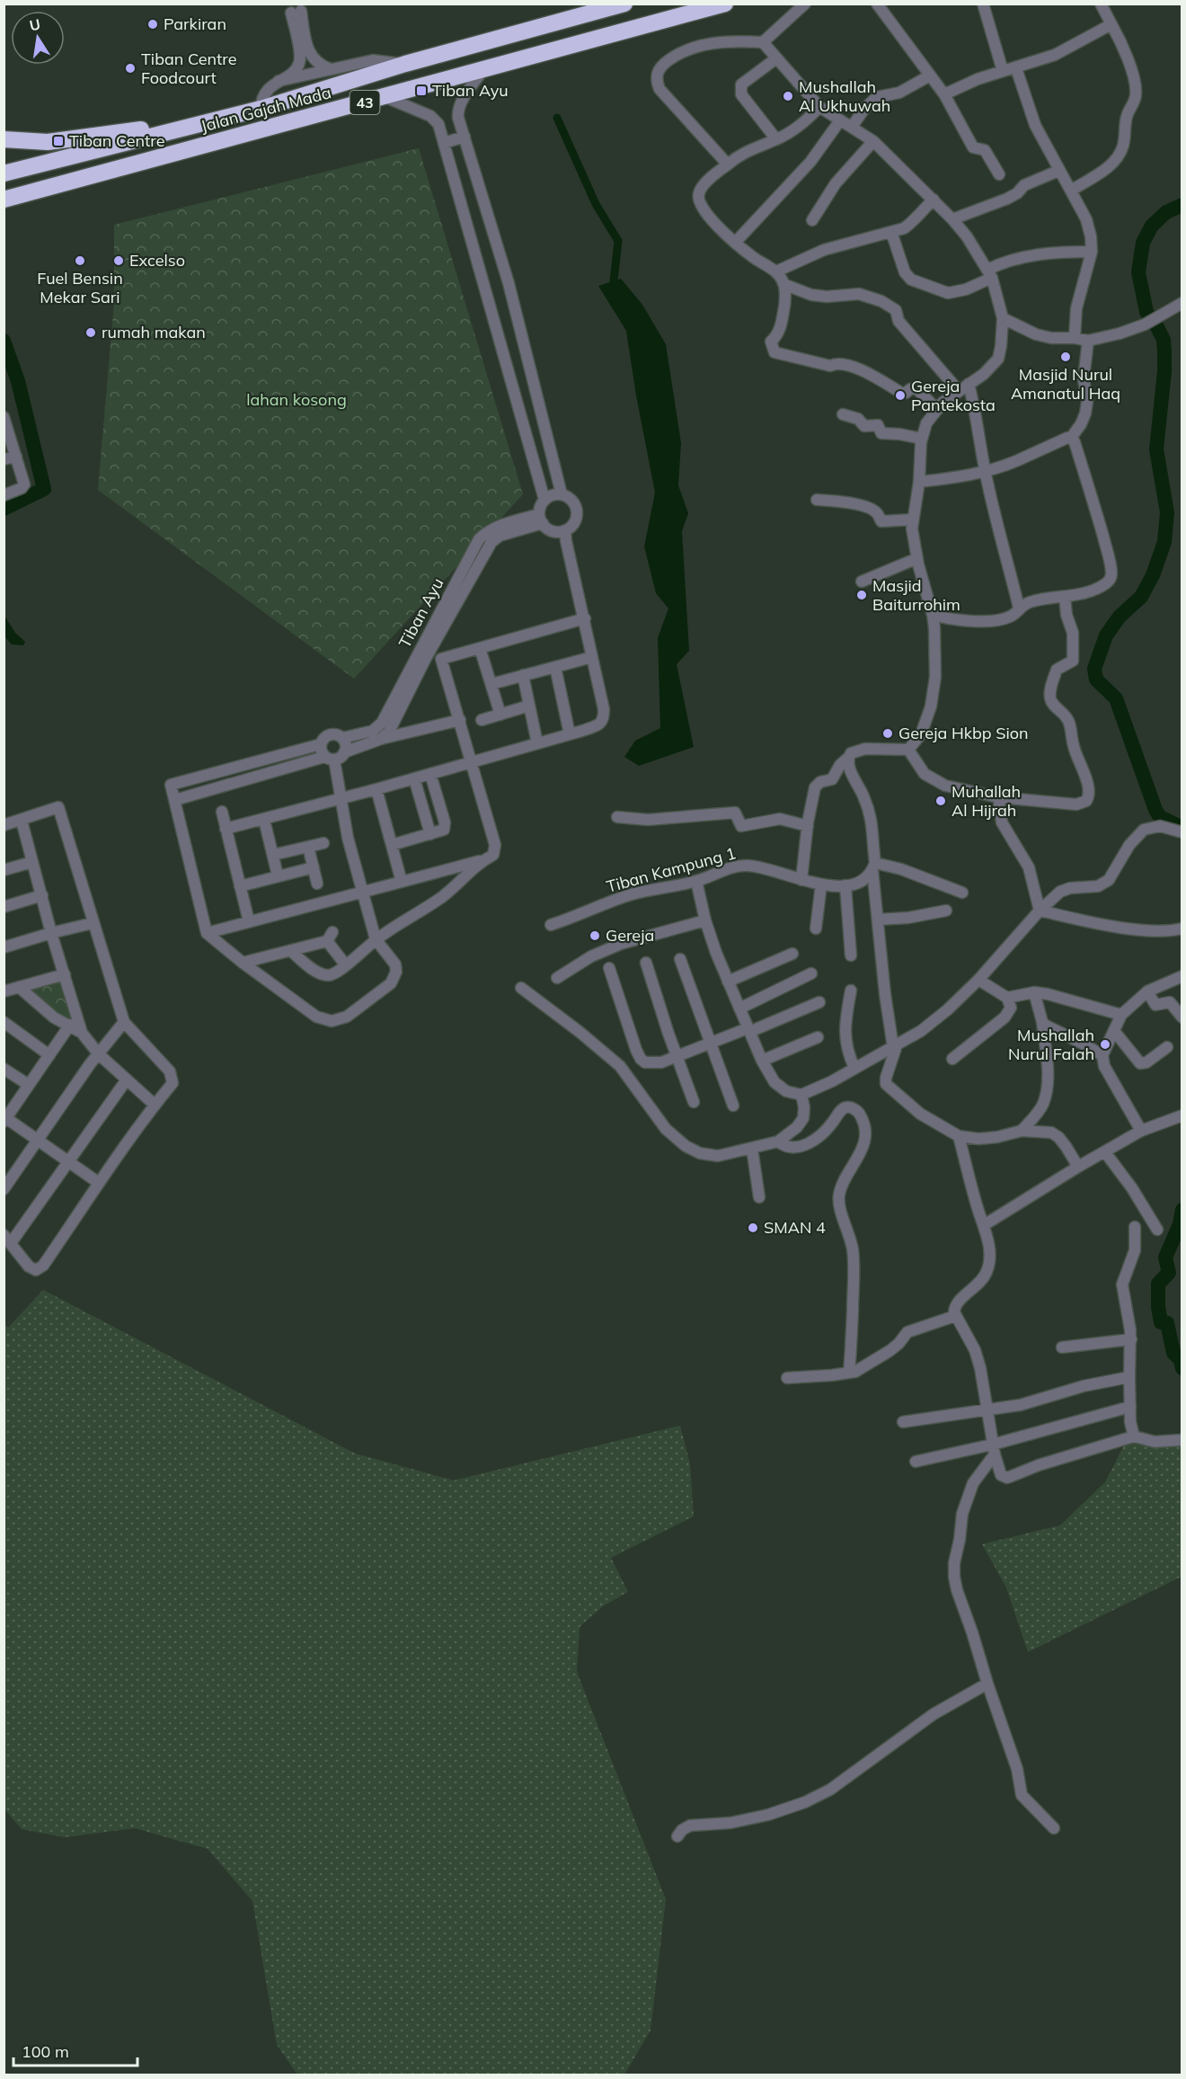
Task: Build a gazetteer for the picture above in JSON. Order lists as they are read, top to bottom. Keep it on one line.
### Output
{"streets":{"highway":["43","Jalan Gajah Mada"],"street":["Tiban Ayu","Tiban Kampung 1"]},"parks":["lahan kosong"],"places":{"other":["Parkiran","Tiban Centre Foodcourt","Mushallah Al Ukhuwah","Fuel Bensin Mekar Sari","Excelso","rumah makan","Masjid Nurul Amanatul Haq","Gereja Pantekosta","Masjid Baiturrohim","Gereja Hkbp Sion","Muhallah Al Hijrah","Gereja","Mushallah Nurul Falah","SMAN 4"],"transit":["Tiban Ayu","Tiban Centre"]},"scale_bar":"100 m","north":"top"}
